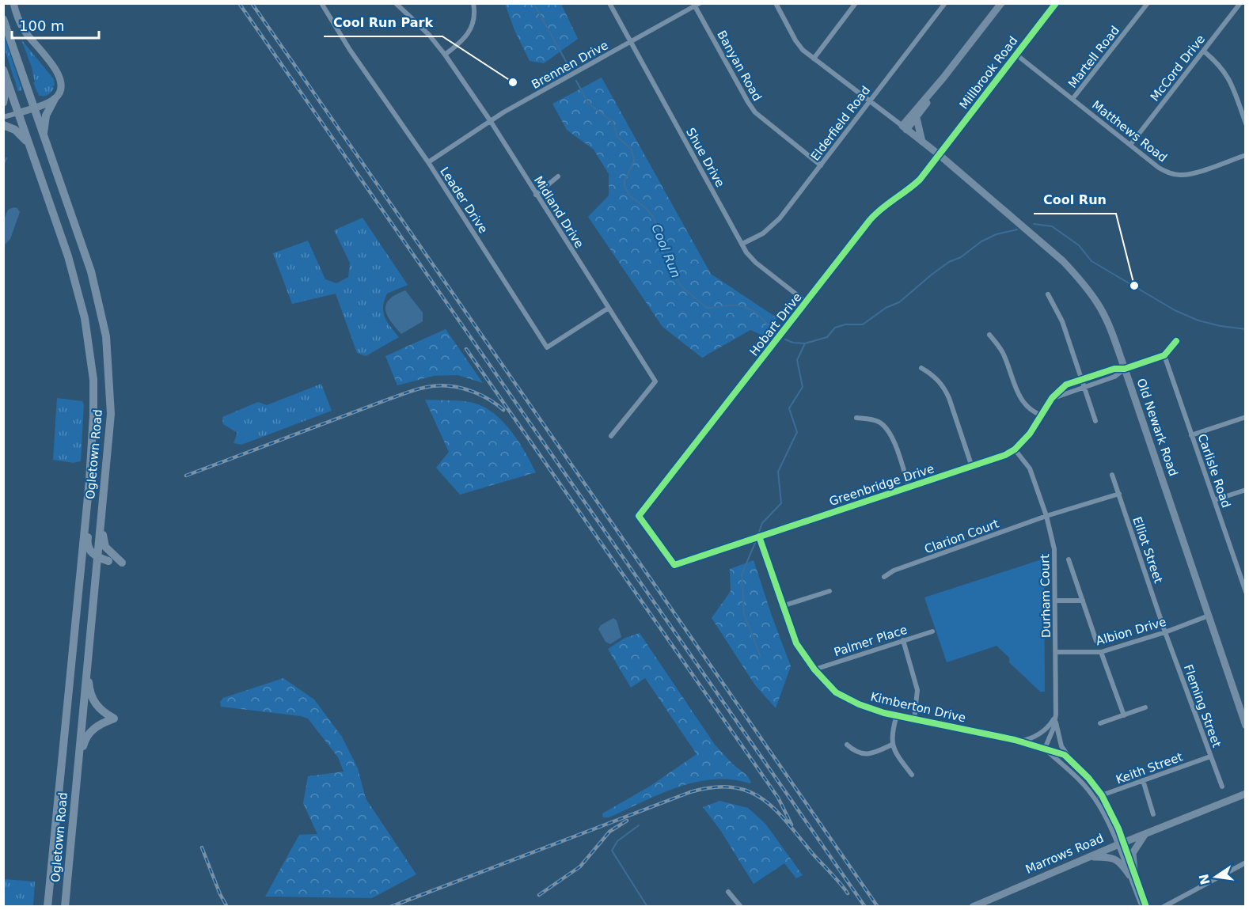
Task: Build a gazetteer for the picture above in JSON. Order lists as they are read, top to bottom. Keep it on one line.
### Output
{"streets":{"main road":["Ogletown Road"],"street":["Martell Road","Brennen Drive","Banyan Road","McCord Drive","Millbrook Road","Elderfield Road","Matthews Road","Shue Drive","Leader Drive","Midland Drive","Hobart Drive","Old Newark Road","Carlisle Road","Greenbridge Drive","Clarion Court","Elliot Street","Durham Court","Albion Drive","Palmer Place","Fleming Street","Kimberton Drive","Keith Street","Marrows Road"]},"crossings":[["Martell Road","Matthews Road"],["Brennen Drive","Banyan Road"],["Brennen Drive","Shue Drive"],["Brennen Drive","Leader Drive"],["Brennen Drive","Midland Drive"],["Banyan Road","Elderfield Road"],["McCord Drive","Matthews Road"],["Millbrook Road","Matthews Road"],["Millbrook Road","Hobart Drive"],["Millbrook Road","Old Newark Road"],["Elderfield Road","Shue Drive"],["Shue Drive","Hobart Drive"],["Leader Drive","Midland Drive"],["Hobart Drive","Old Newark Road"],["Hobart Drive","Greenbridge Drive"],["Old Newark Road","Greenbridge Drive"],["Old Newark Road","Albion Drive"],["Greenbridge Drive","Durham Court"],["Greenbridge Drive","Kimberton Drive"],["Clarion Court","Elliot Street"],["Clarion Court","Durham Court"],["Elliot Street","Albion Drive"],["Elliot Street","Fleming Street"],["Durham Court","Albion Drive"],["Durham Court","Kimberton Drive"],["Albion Drive","Fleming Street"],["Palmer Place","Kimberton Drive"],["Fleming Street","Keith Street"],["Kimberton Drive","Keith Street"],["Kimberton Drive","Marrows Road"]],"water":["Cool Run"],"places":["Cool Run Park","Cool Run"],"scale_bar":"100 m","north":"left"}
